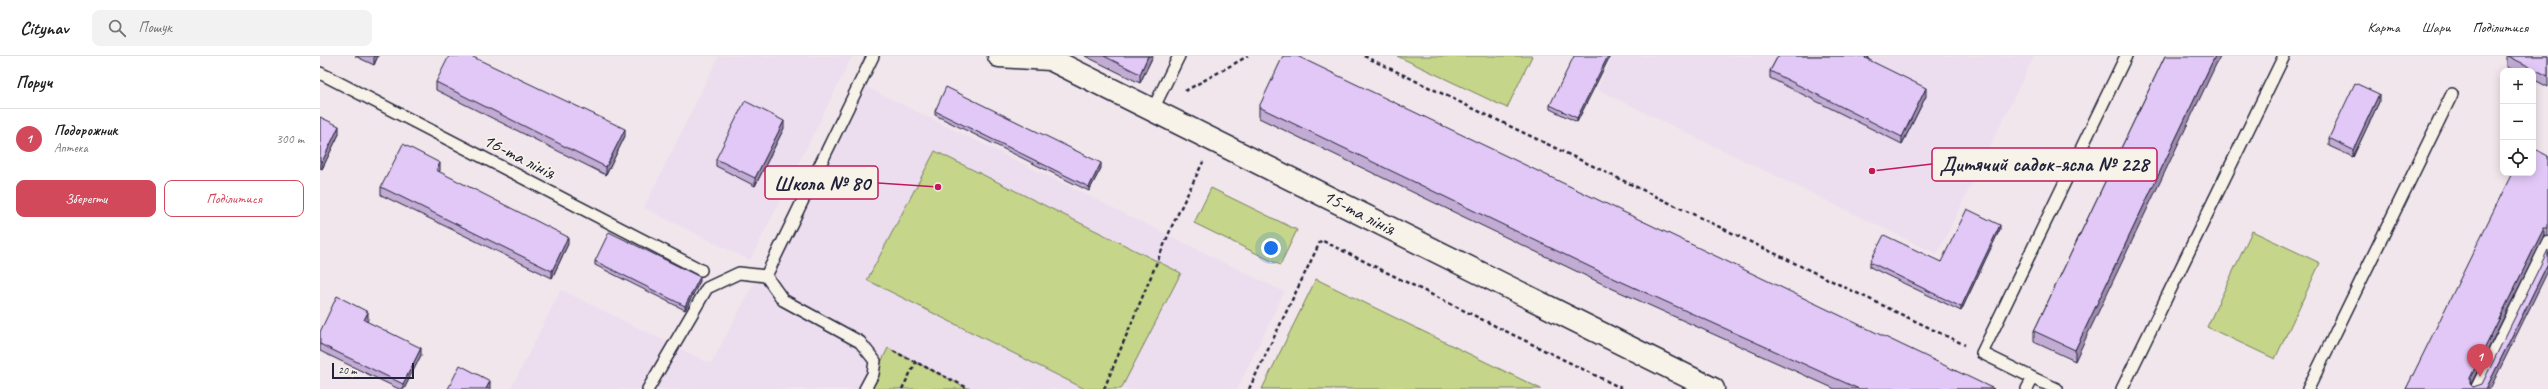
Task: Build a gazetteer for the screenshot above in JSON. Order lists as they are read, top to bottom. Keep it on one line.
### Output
{"streets":{"street":["15-та лінія"],"lane":["16-та лінія"]},"places":["Дитячий садок-ясла № 228","Школа № 80"],"scale_bar":"20 m","page":{"header":"Citynav","search":"Пошук","nav":["Карта","Шари","Поділитися"],"heading":"Поруч","map_buttons":["+","−"],"list":[{"mark":"1","name":"Подорожник","note":"Аптека","value":"300 m"}],"buttons":["Зберегти","Поділитися"],"pins":"1","scale":"20 m"}}
